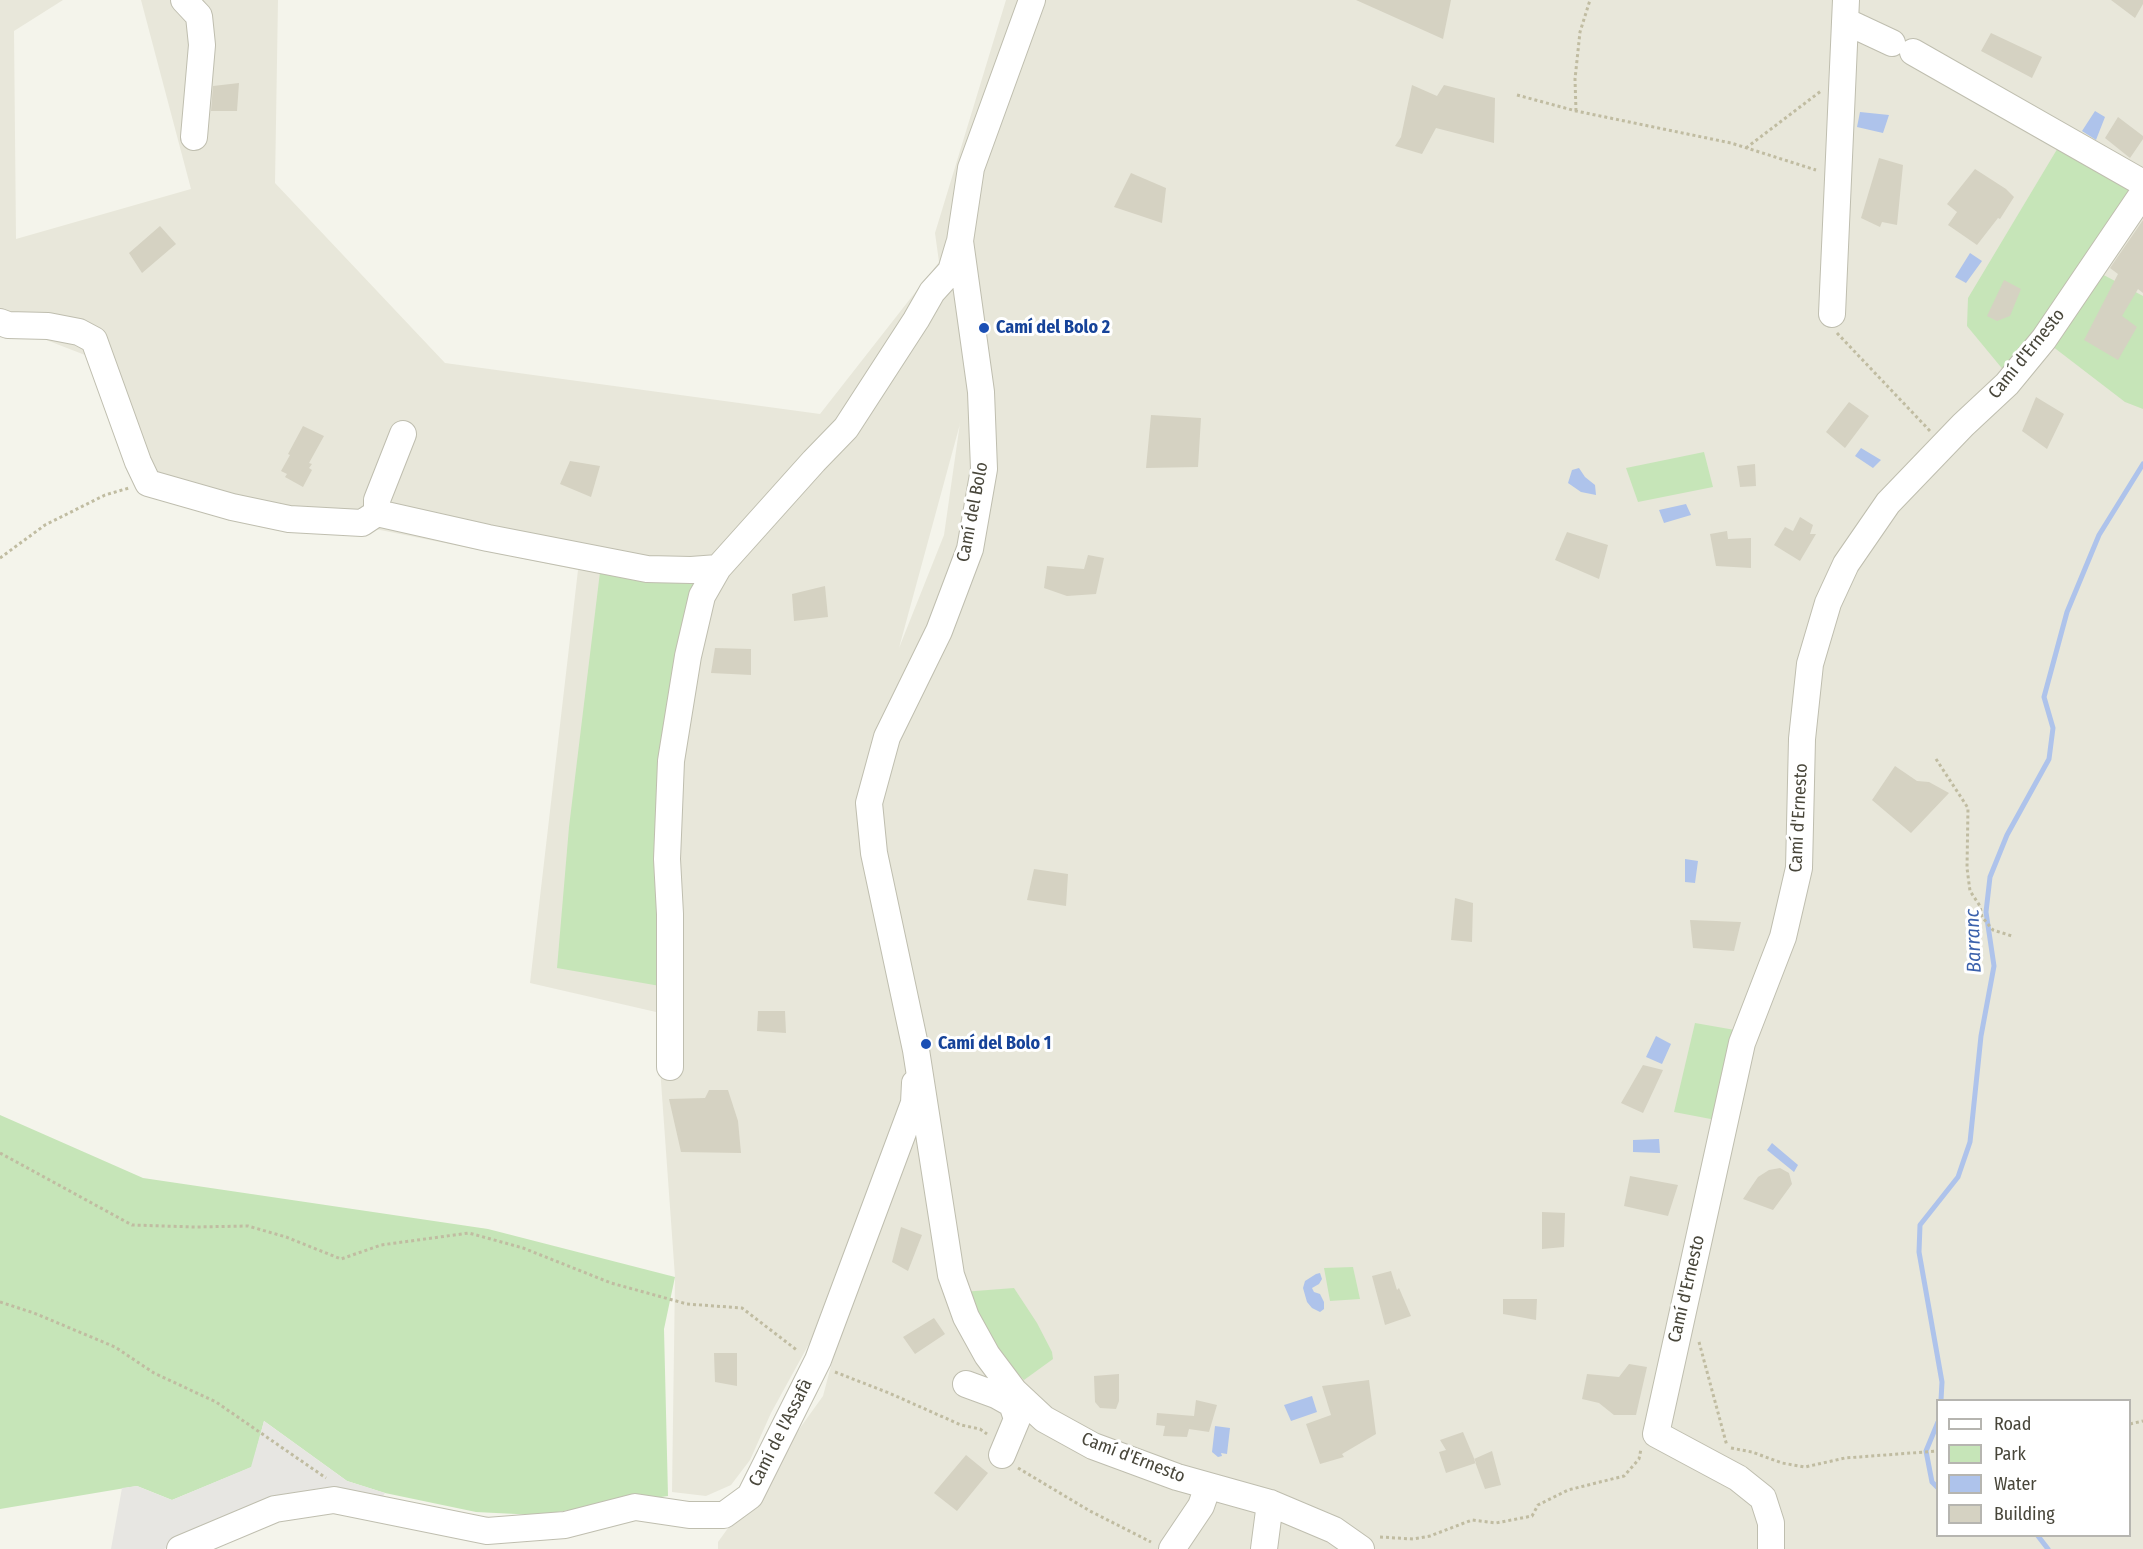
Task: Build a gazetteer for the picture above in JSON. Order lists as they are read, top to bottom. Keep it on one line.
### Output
{"streets":{"street":["Camí d'Ernesto","Camí del Bolo","Camí de l'Assafà"]},"crossings":[["Camí d'Ernesto","Camí del Bolo"],["Camí d'Ernesto","Camí de l'Assafà"],["Camí del Bolo","Camí de l'Assafà"]],"water":["Barranc"],"places":["Camí del Bolo 2","Camí del Bolo 1"],"legend":["Road","Park","Water","Building"]}
